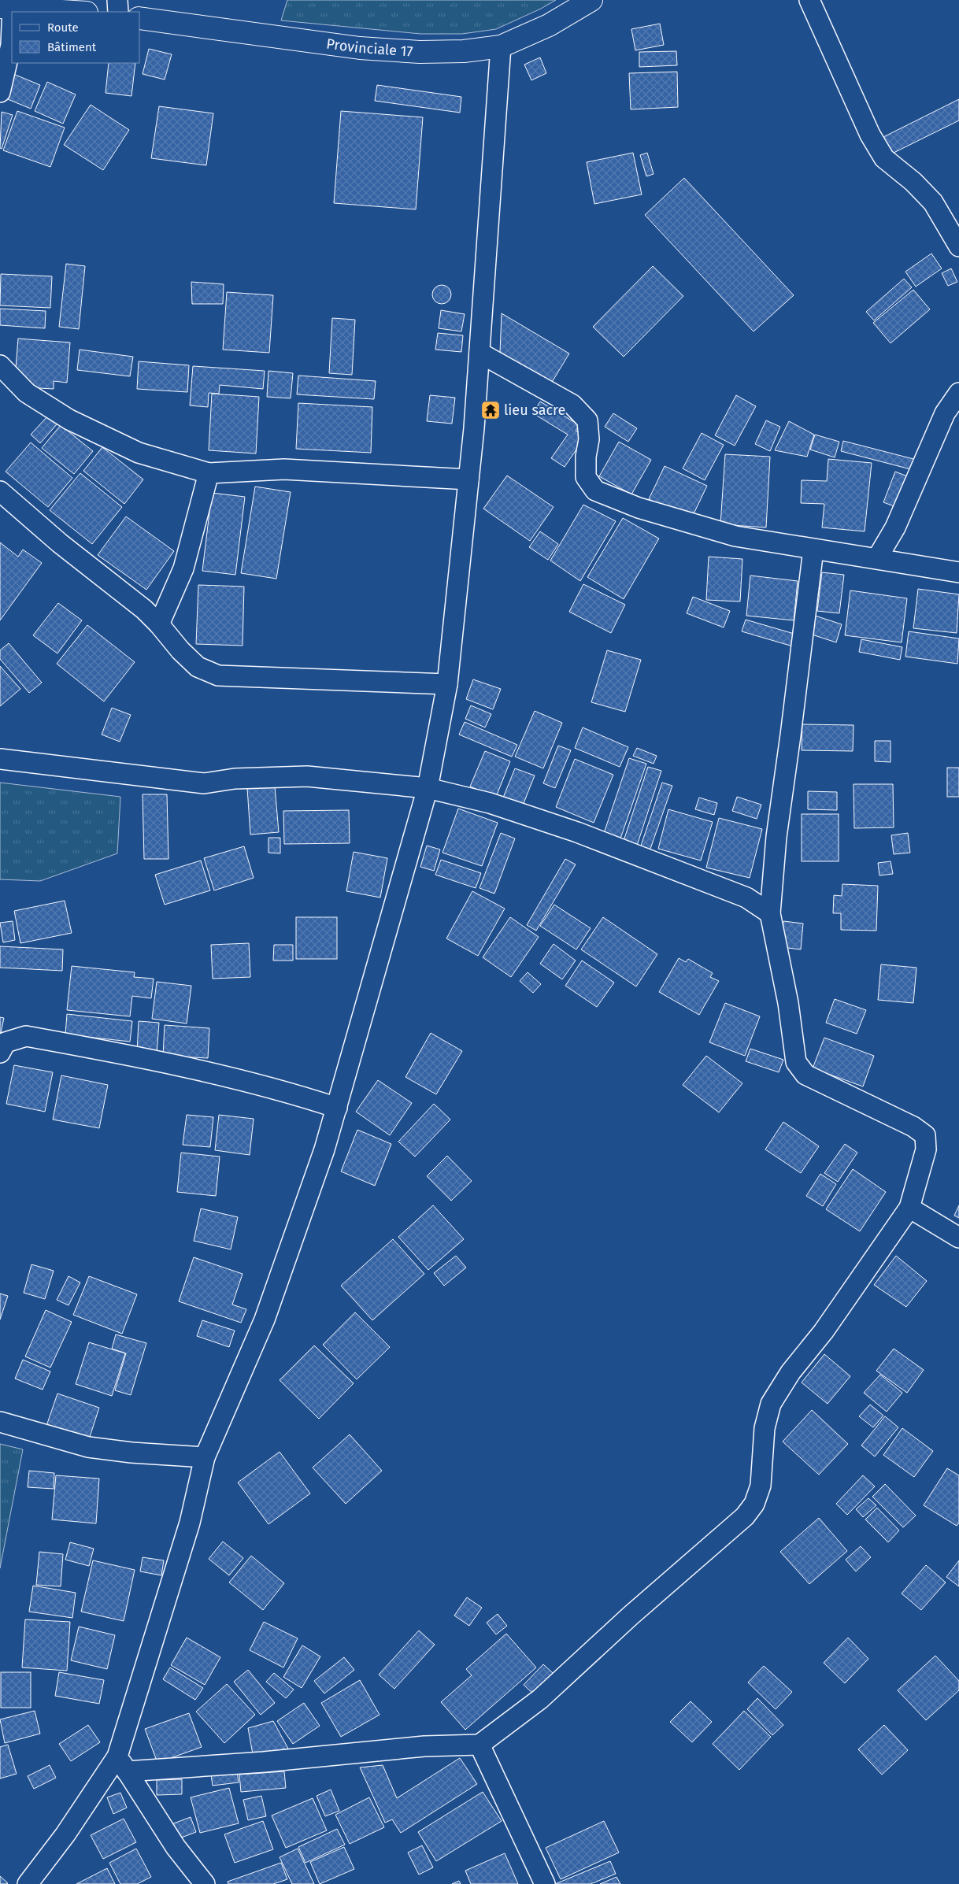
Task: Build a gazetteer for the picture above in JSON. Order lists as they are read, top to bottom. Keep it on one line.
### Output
{"streets":{"main road":["Provinciale 17"]},"places":{"temple":["lieu sacre"]},"legend":["Route","Bâtiment"]}
